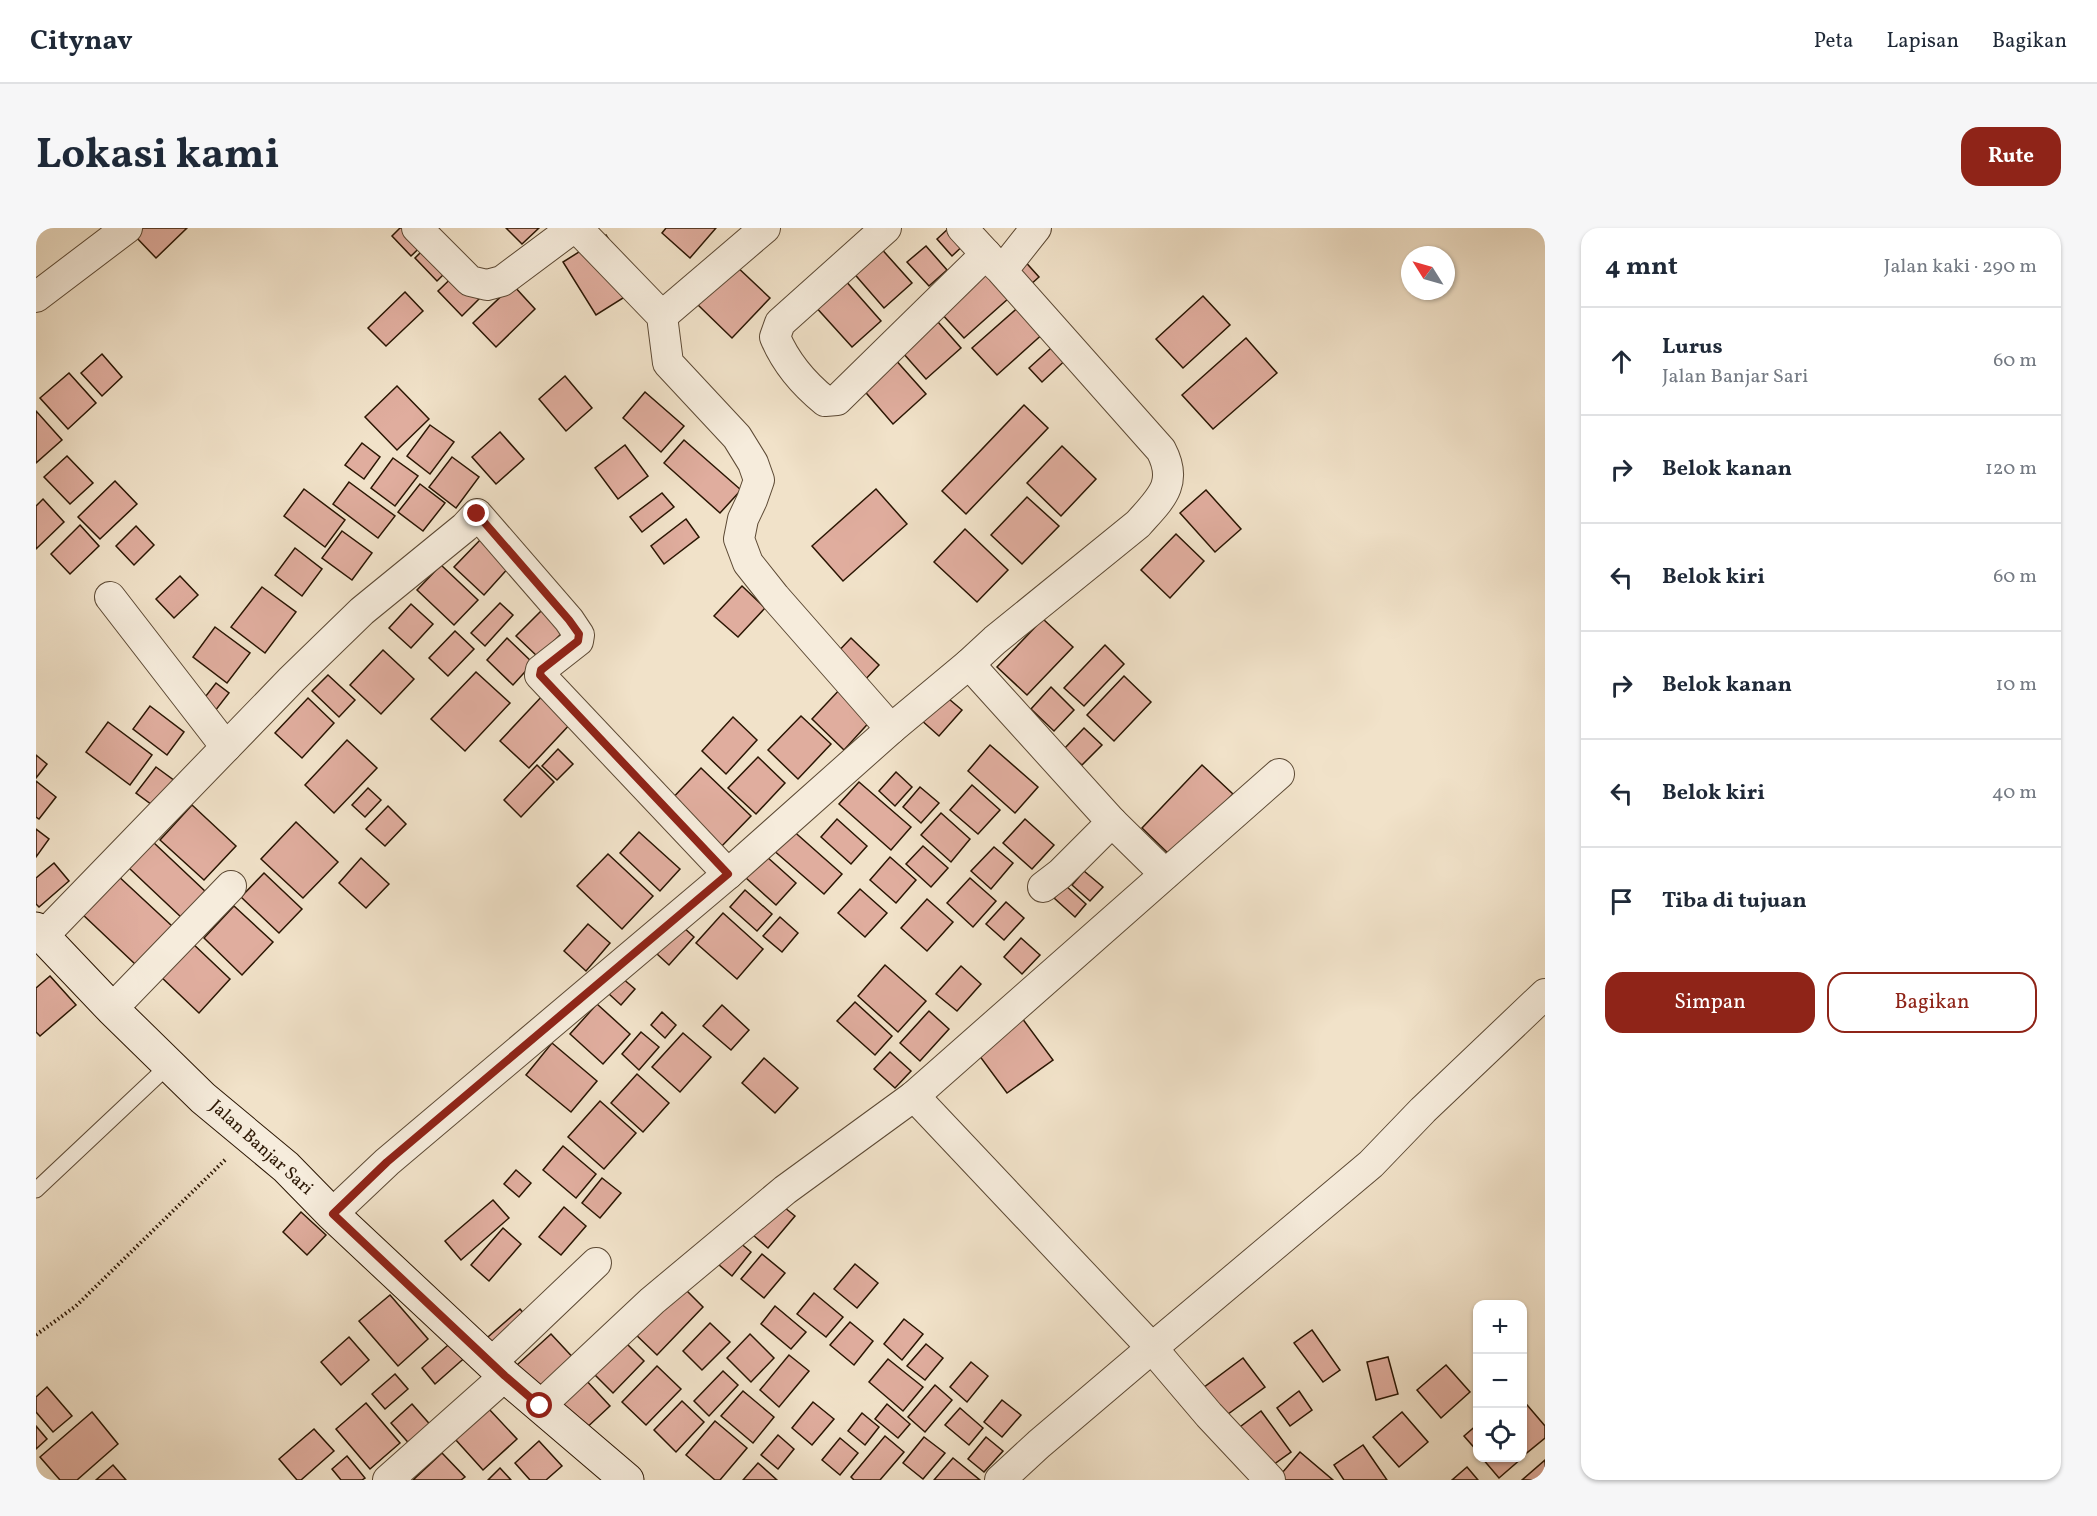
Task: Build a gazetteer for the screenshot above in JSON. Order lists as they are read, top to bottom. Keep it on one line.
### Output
{"streets":{"street":["Jalan Banjar Sari"]},"north":"top left","page":{"header":"Citynav","nav":["Peta","Lapisan","Bagikan"],"title":"Lokasi kami","buttons":["Rute",["Simpan","Bagikan"]],"heading":["4 mnt","Jalan kaki · 290 m"],"list":[["Lurus","Jalan Banjar Sari","60 m"],["Belok kanan","120 m"],["Belok kiri","60 m"],["Belok kanan","10 m"],["Belok kiri","40 m"],"Tiba di tujuan"],"map_buttons":["+","−"]}}
